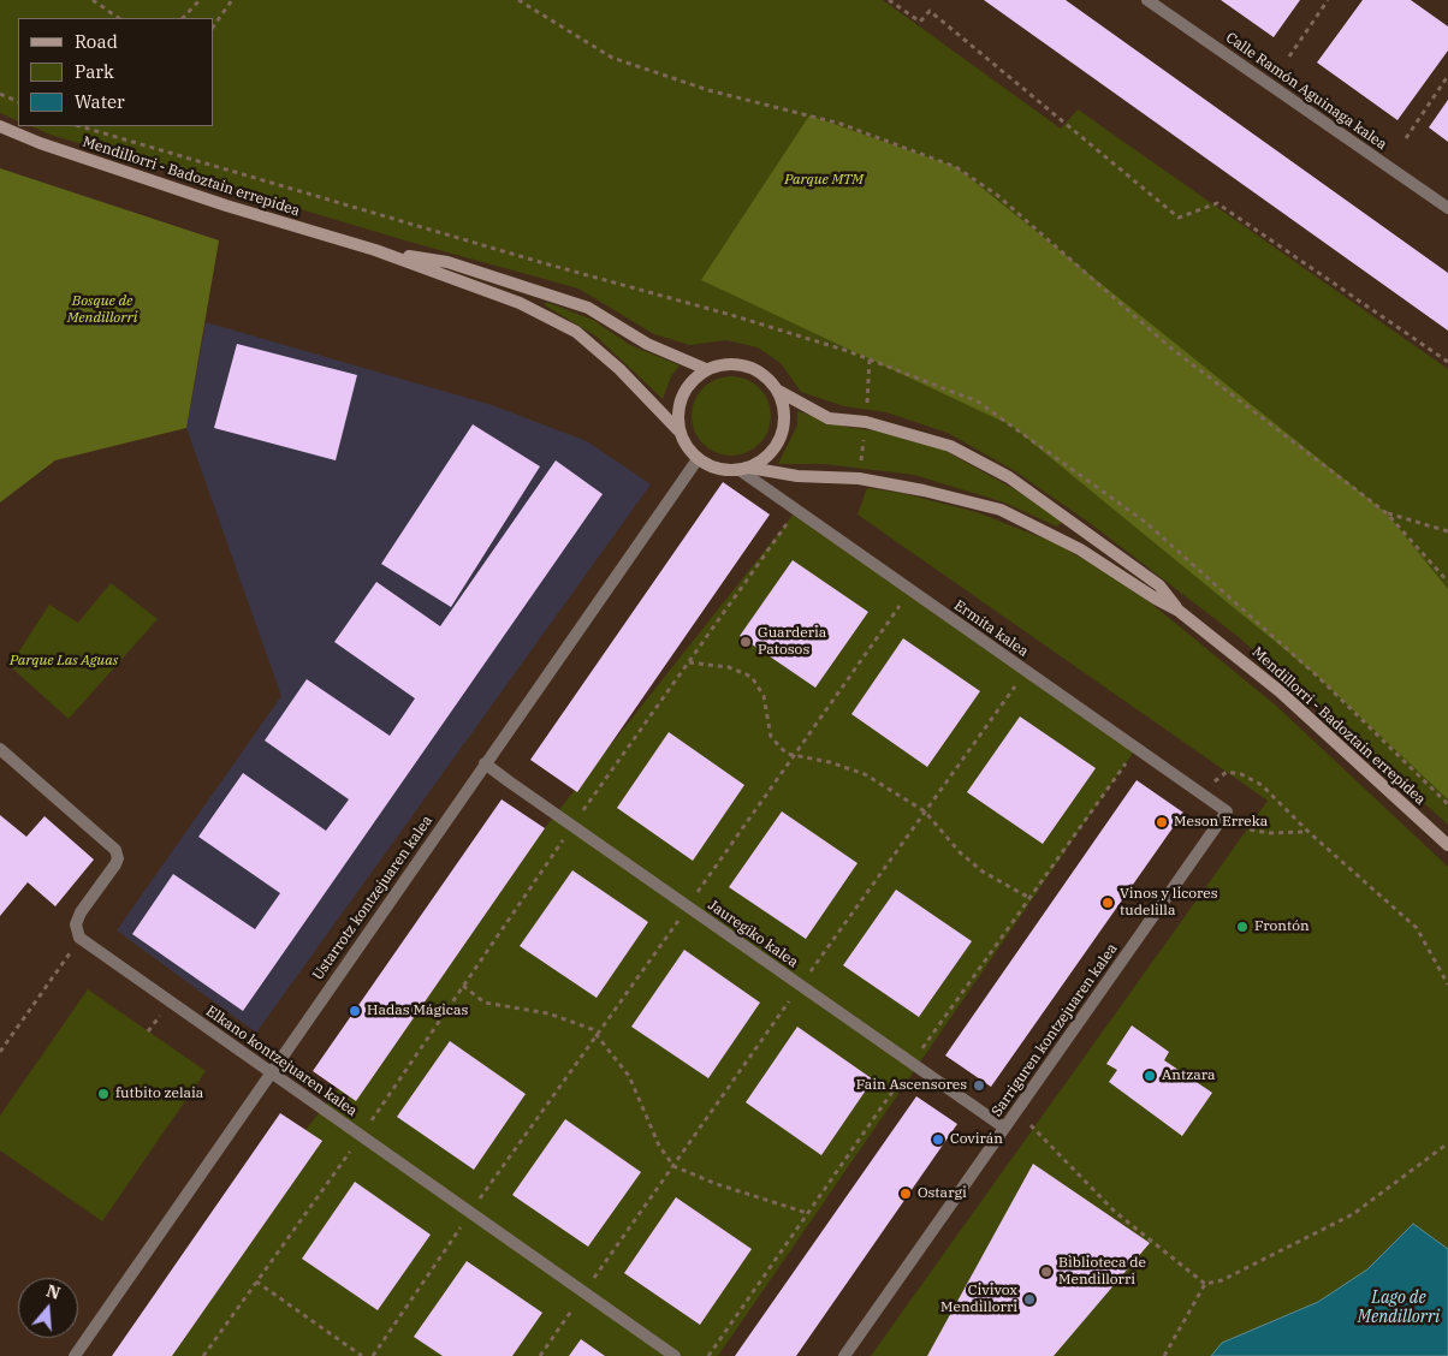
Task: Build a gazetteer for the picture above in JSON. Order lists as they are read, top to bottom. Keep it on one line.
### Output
{"streets":{"street":["Calle Ramón Aguinaga kalea","Mendillorri - Badoztain errepidea","Ermita kalea","Ustarrotz kontzejuaren kalea","Jauregiko kalea","Sarriguren kontzejuaren kalea","Elkano kontzejuaren kalea"]},"crossings":[["Mendillorri - Badoztain errepidea","Ermita kalea"],["Mendillorri - Badoztain errepidea","Ustarrotz kontzejuaren kalea"],["Ermita kalea","Ustarrotz kontzejuaren kalea"],["Ermita kalea","Sarriguren kontzejuaren kalea"],["Ustarrotz kontzejuaren kalea","Jauregiko kalea"],["Ustarrotz kontzejuaren kalea","Elkano kontzejuaren kalea"],["Jauregiko kalea","Sarriguren kontzejuaren kalea"]],"water":["Lago de Mendillorri"],"parks":["Parque MTM","Bosque de Mendillorri","Parque Las Aguas"],"places":["Guarderia Patosos","Meson Erreka","Vinos y licores tudelilla","Frontón","Hadas Mágicas","Antzara","Fain Ascensores","futbito zelaia","Covirán","Ostargi","Biblioteca de Mendillorri","Civivox Mendillorri"],"legend":["Road","Park","Water"],"north":"top"}
